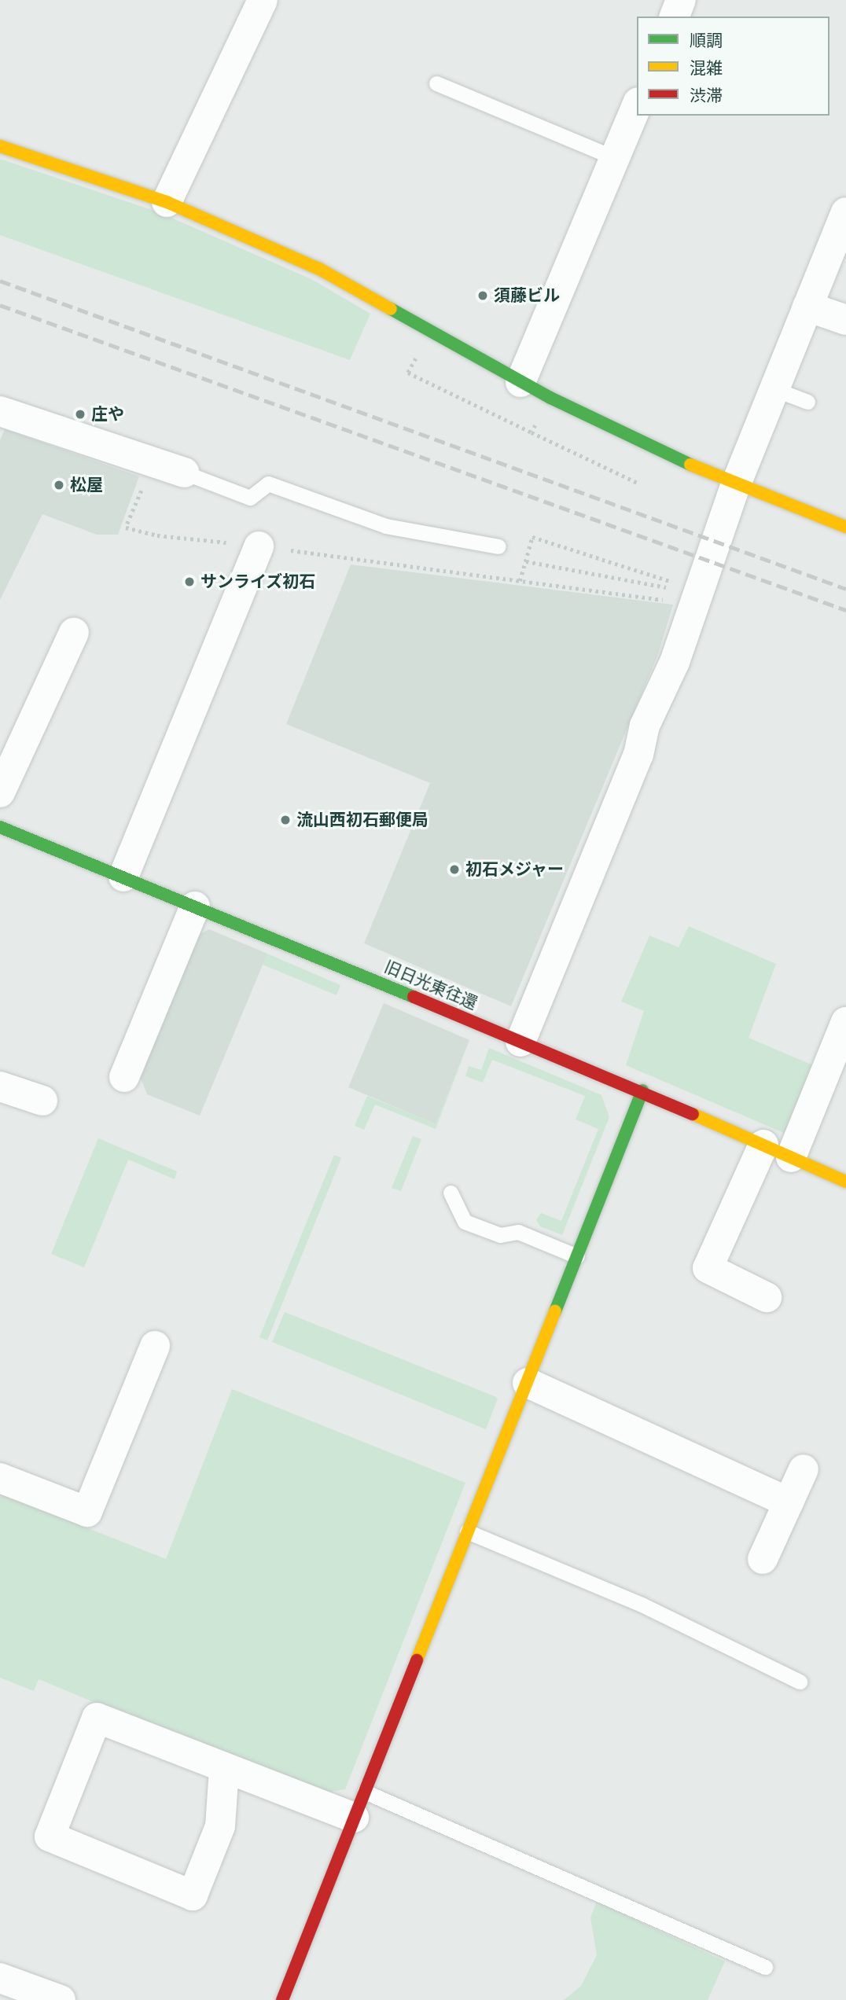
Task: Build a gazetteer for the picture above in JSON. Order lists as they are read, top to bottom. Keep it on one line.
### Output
{"streets":{"street":["旧日光東往還"]},"places":["須藤ビル","庄や","松屋","サンライズ初石","流山西初石郵便局","初石メジャー"],"legend":["順調","混雑","渋滞"]}
